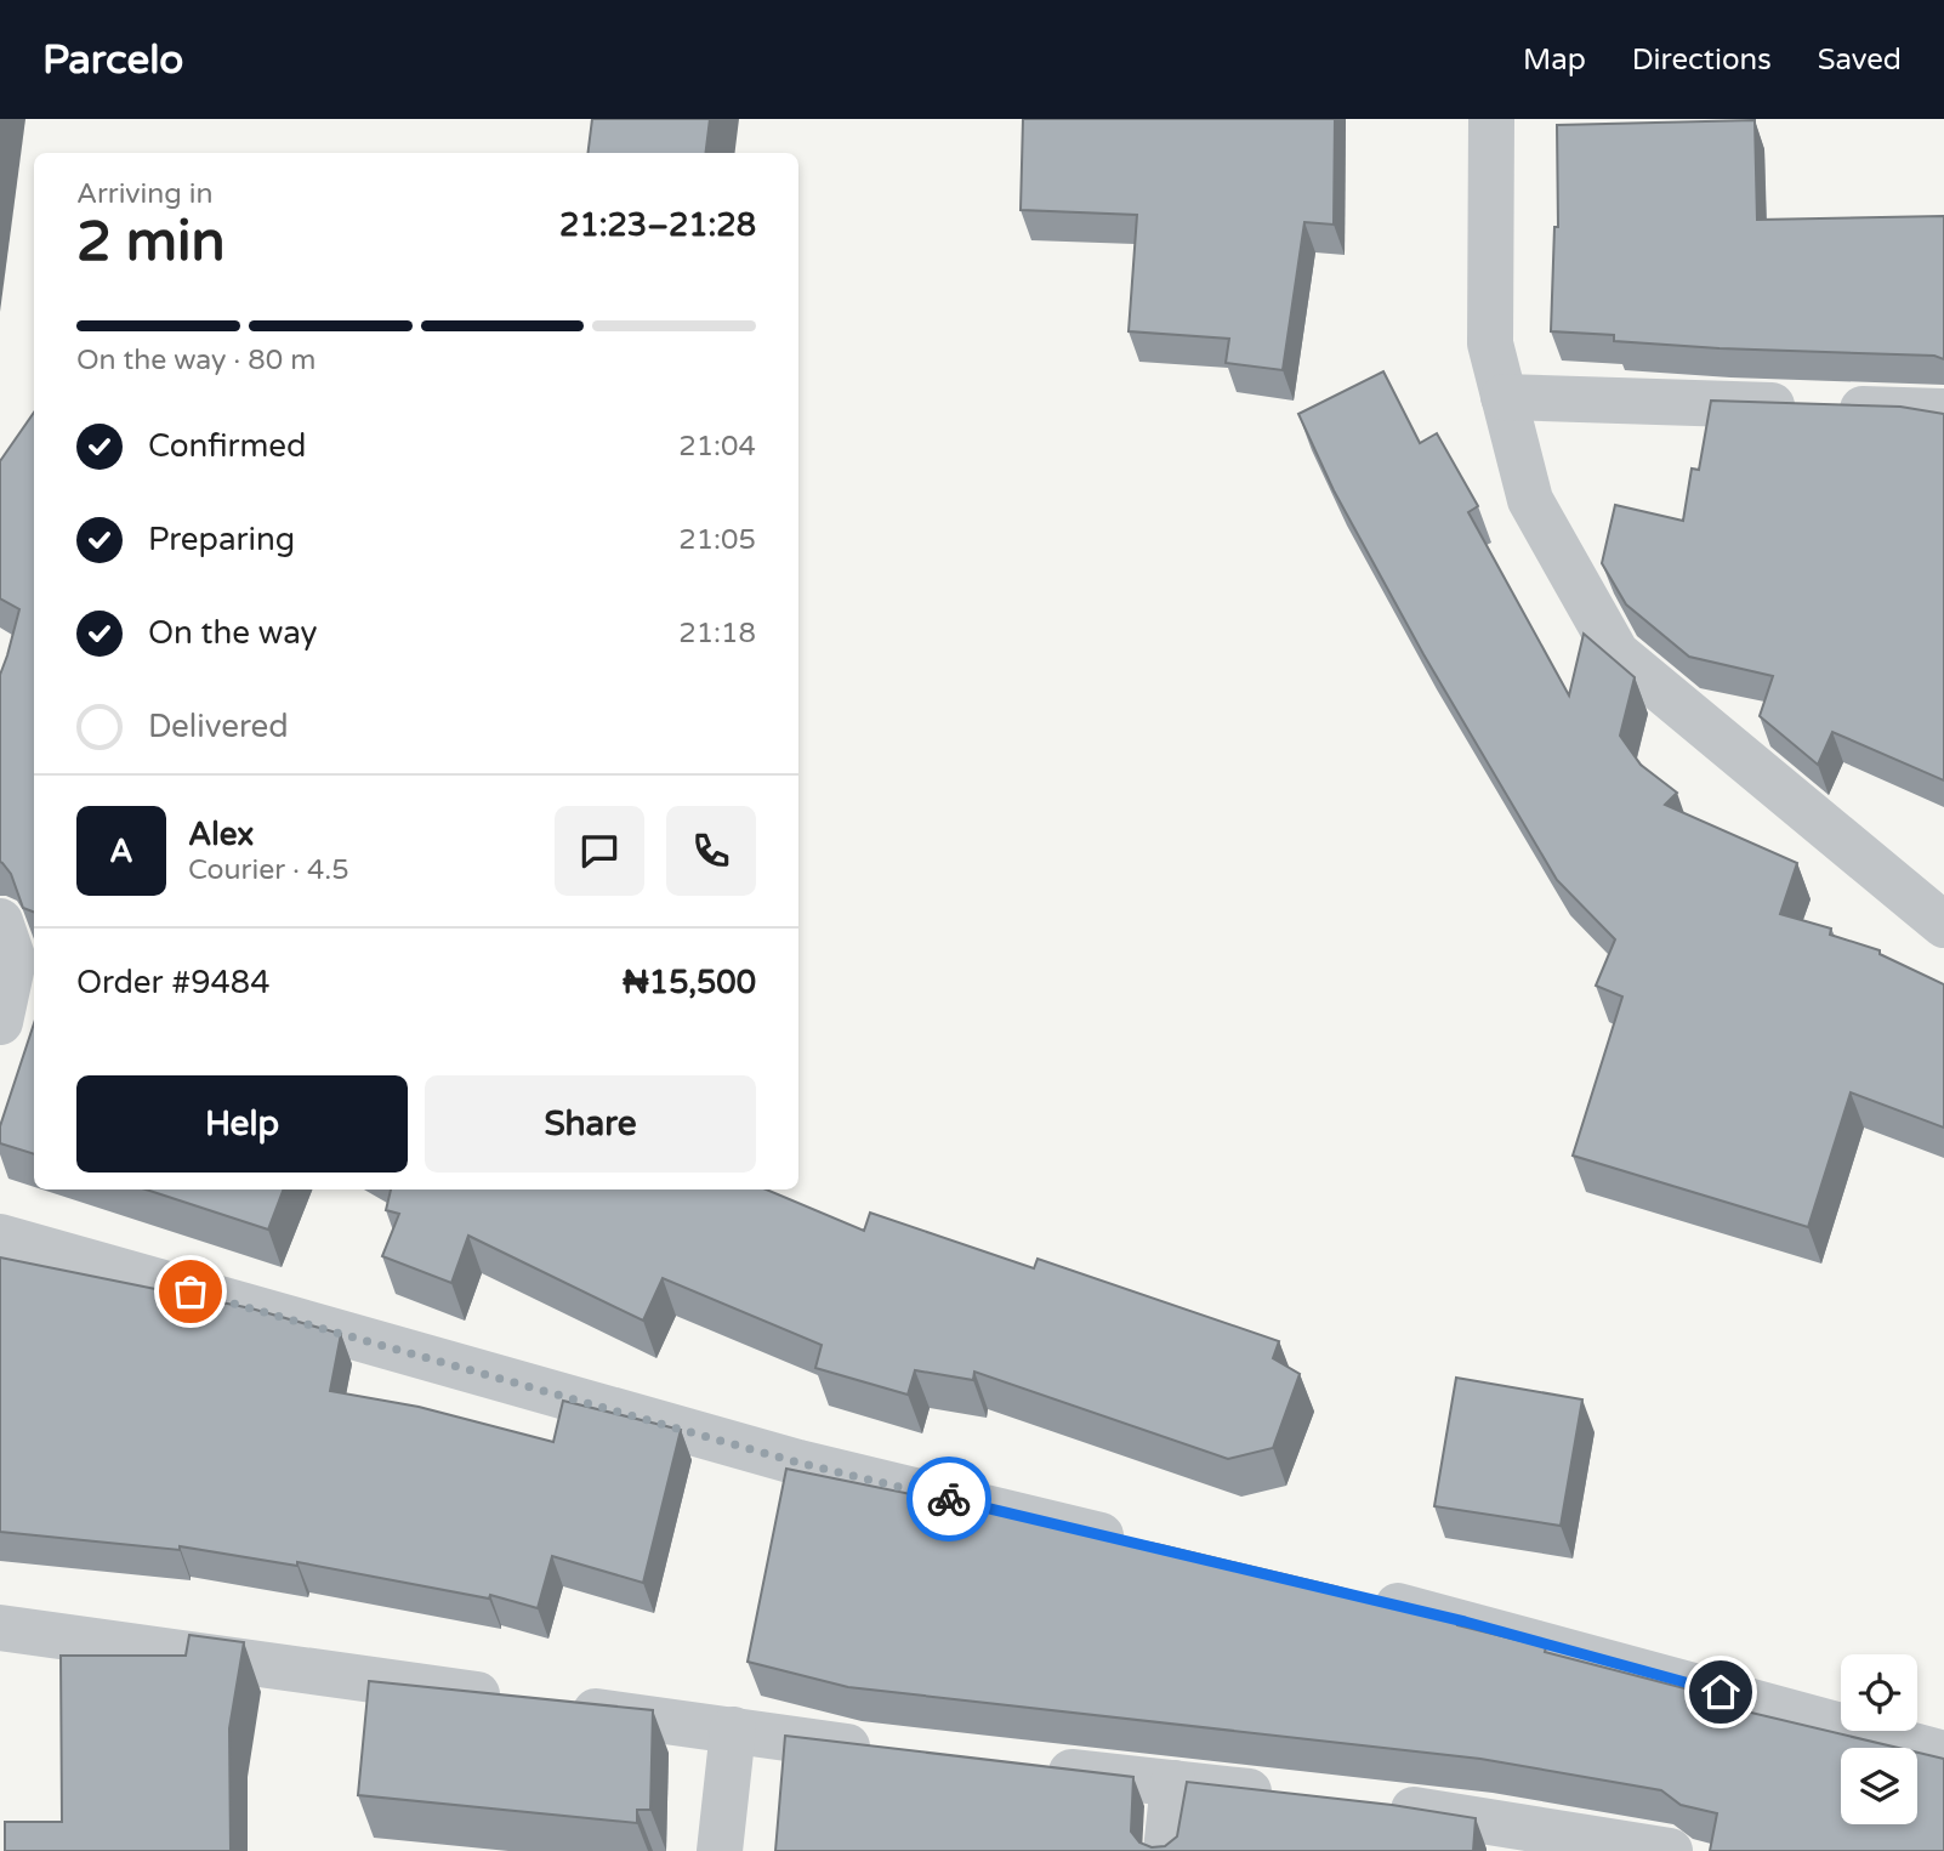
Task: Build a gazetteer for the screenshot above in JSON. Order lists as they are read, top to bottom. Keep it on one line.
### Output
{"page":{"header":"Parcelo","nav":["Map","Directions","Saved"],"heading":["2 min","Arriving in","21:23–21:28"],"panel":["Alex","Courier · 4.5","Order #9484","₦15,500"],"bar":"On the way · 80 m","list":[["Confirmed","21:04"],["Preparing","21:05"],["On the way","21:18"],"Delivered"],"round":"A","buttons":["Help","Share"]}}
